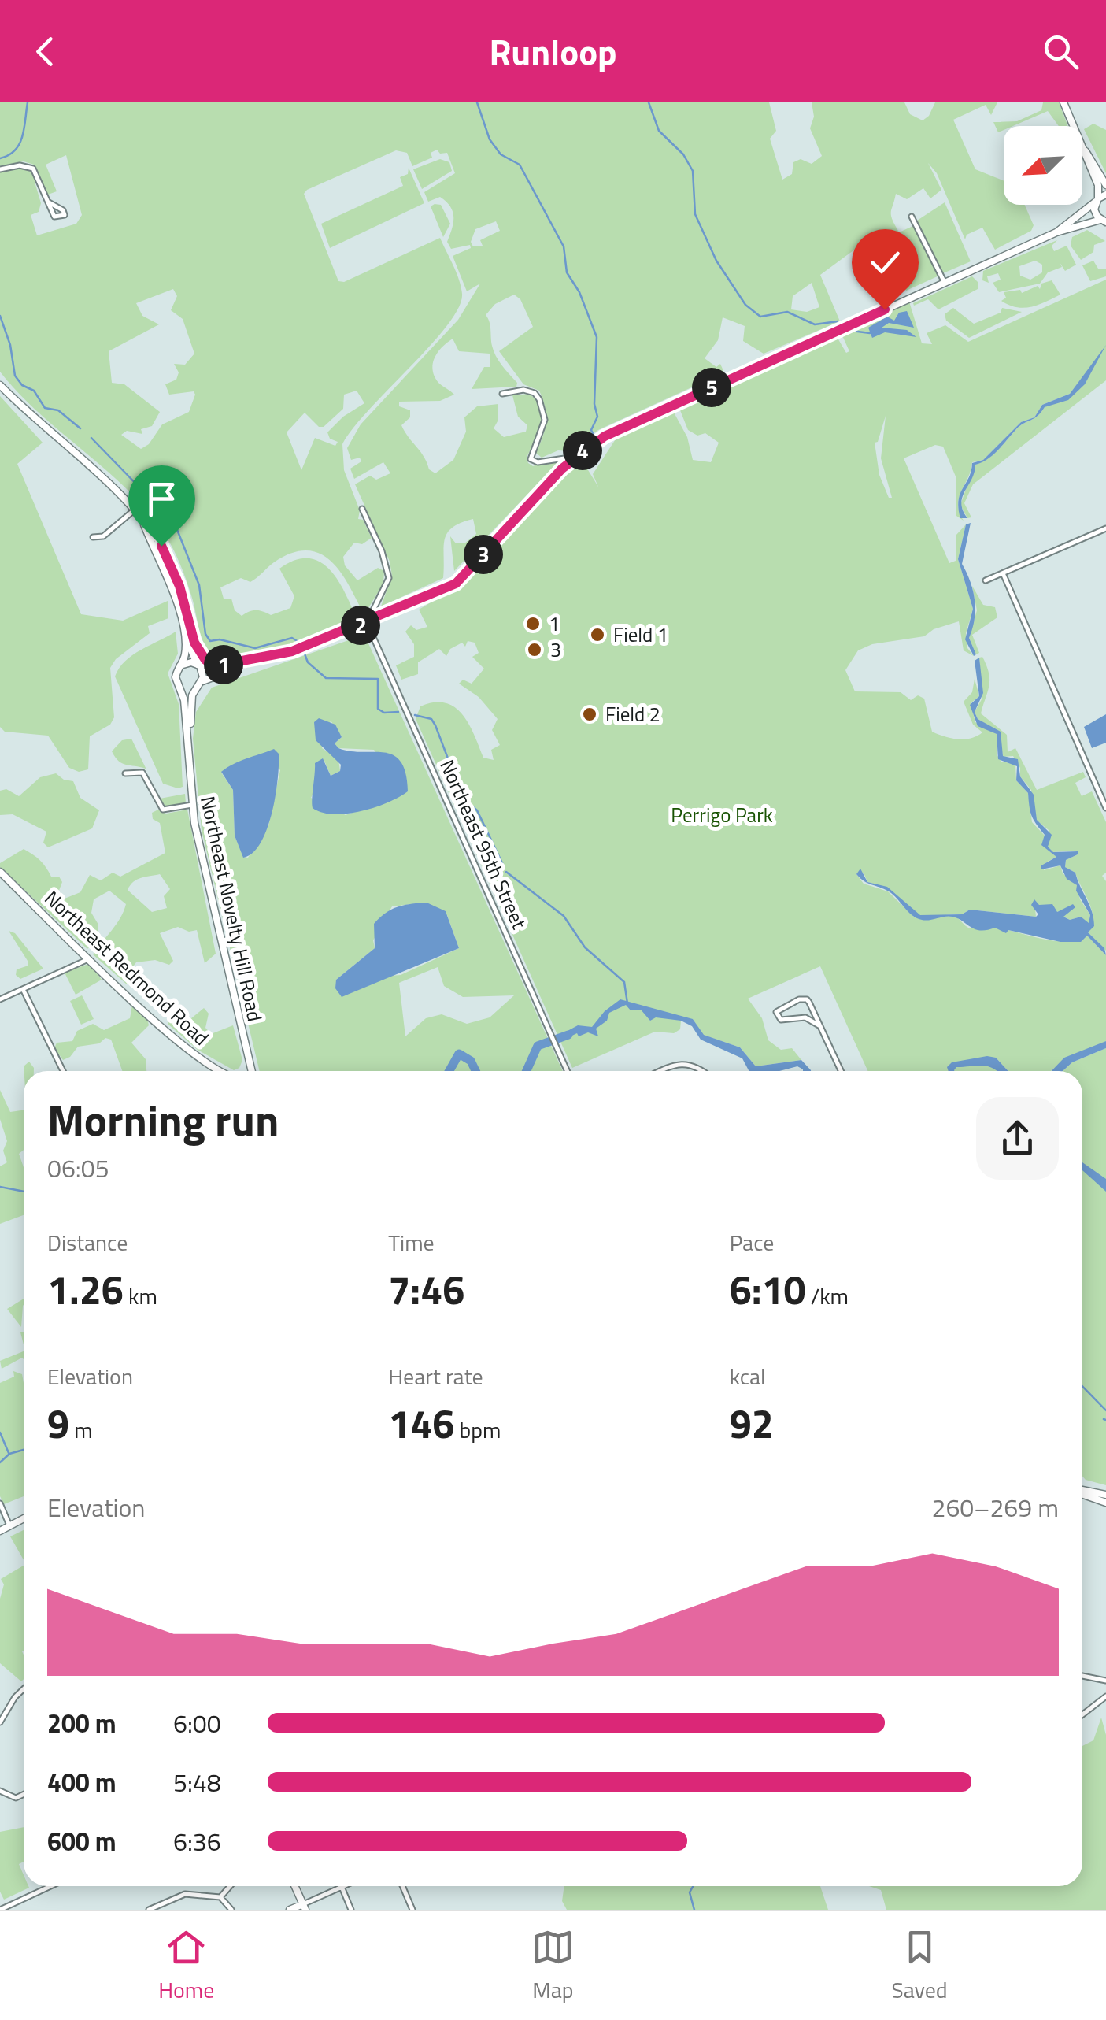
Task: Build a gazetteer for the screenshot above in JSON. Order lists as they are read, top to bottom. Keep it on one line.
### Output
{"streets":{"street":["Northeast 95th Street","Northeast Novelty Hill Road","Northeast Redmond Road"]},"parks":["Perrigo Park"],"places":["1","Field 1","3","Field 2"],"north":"bottom left","page":{"header":"Runloop","pins":["5","4","3","2","1"],"heading":["Morning run","06:05"],"stats":[["Distance","1.26 km"],["Time","7:46"],["Pace","6:10 /km"],["Elevation","9 m"],["Heart rate","146 bpm"],["kcal","92"]],"chart":["Elevation","260–269 m"],"list":[{"name":"200 m","note":"6:00"},{"name":"400 m","note":"5:48"},{"name":"600 m","note":"6:36"}],"tabs":["Home","Map","Saved"]}}
